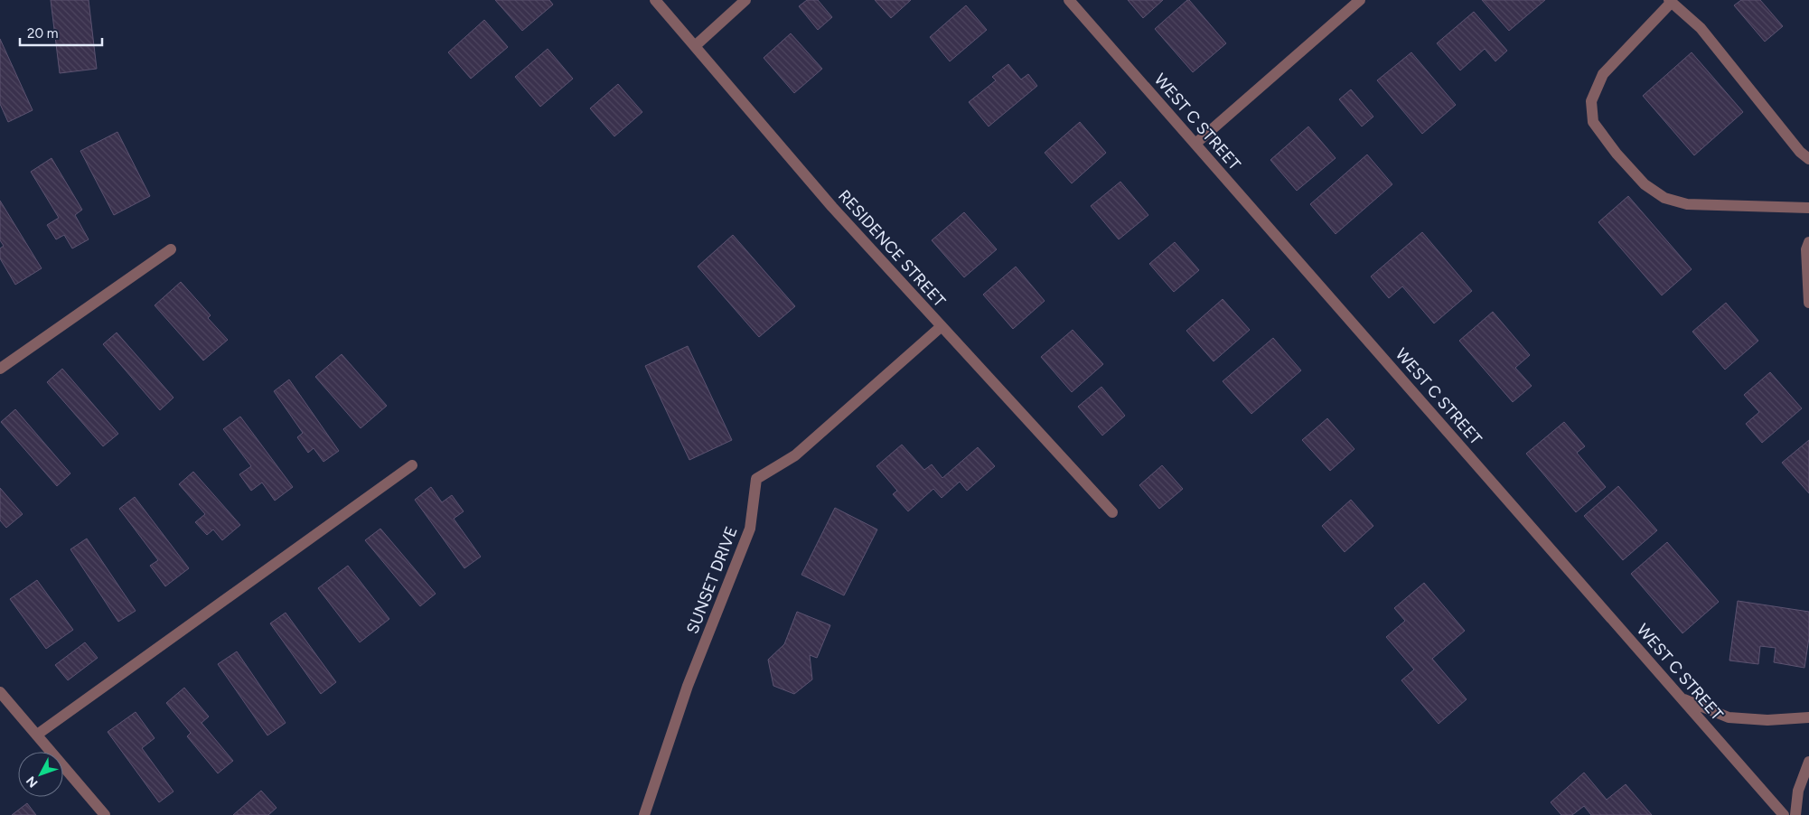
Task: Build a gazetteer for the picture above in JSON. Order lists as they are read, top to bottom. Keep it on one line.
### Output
{"streets":{"street":["WEST C STREET","RESIDENCE STREET","SUNSET DRIVE"]},"crossings":[["RESIDENCE STREET","SUNSET DRIVE"]],"scale_bar":"20 m","north":"bottom left"}
